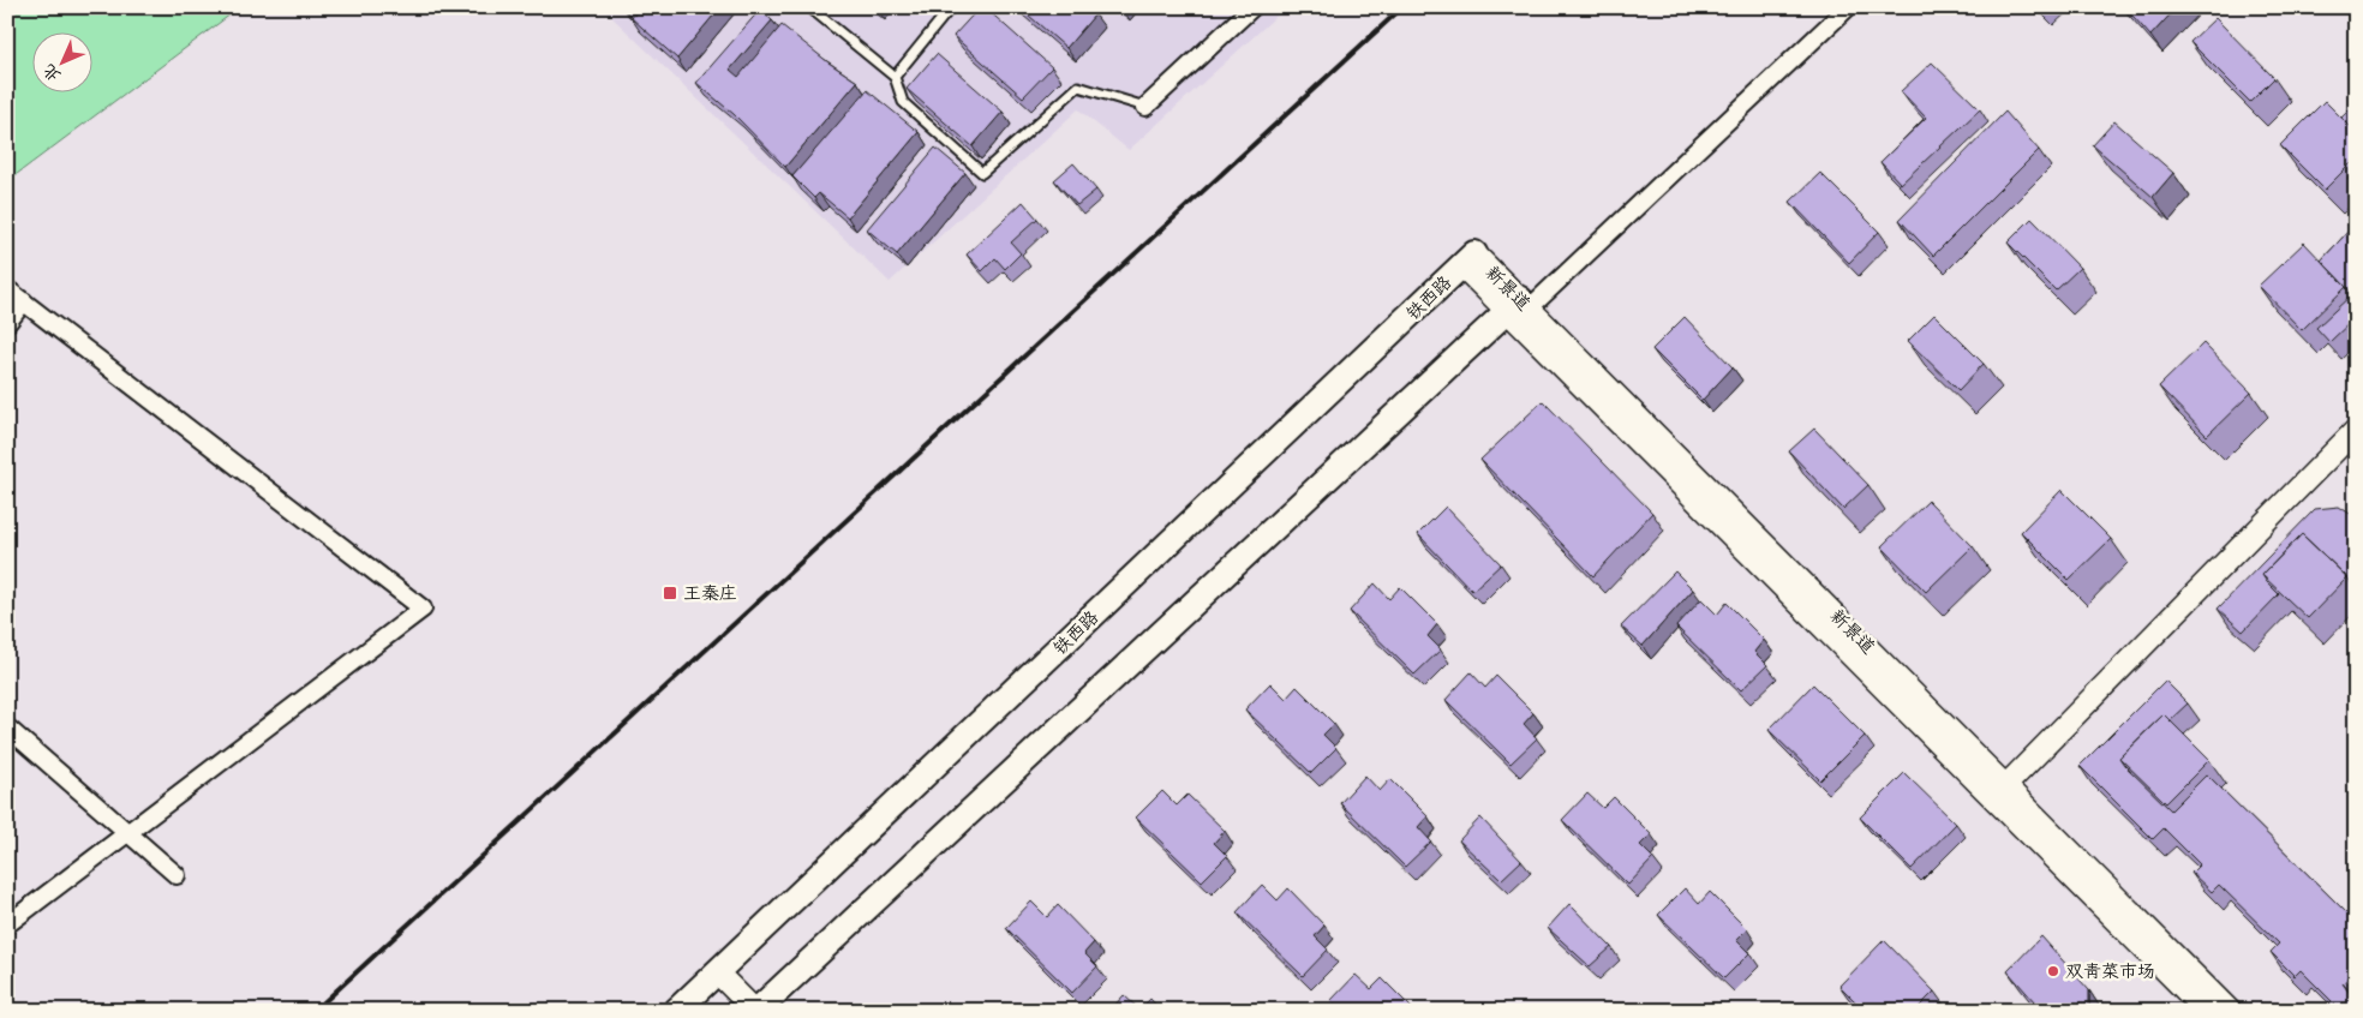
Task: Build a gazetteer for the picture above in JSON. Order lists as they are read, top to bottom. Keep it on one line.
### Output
{"streets":{"main road":["铁西路"],"street":["新景道"]},"crossings":[["新景道","铁西路"]],"places":{"transit":["王秦庄"],"other":["双青菜市场"]},"north":"bottom left"}
